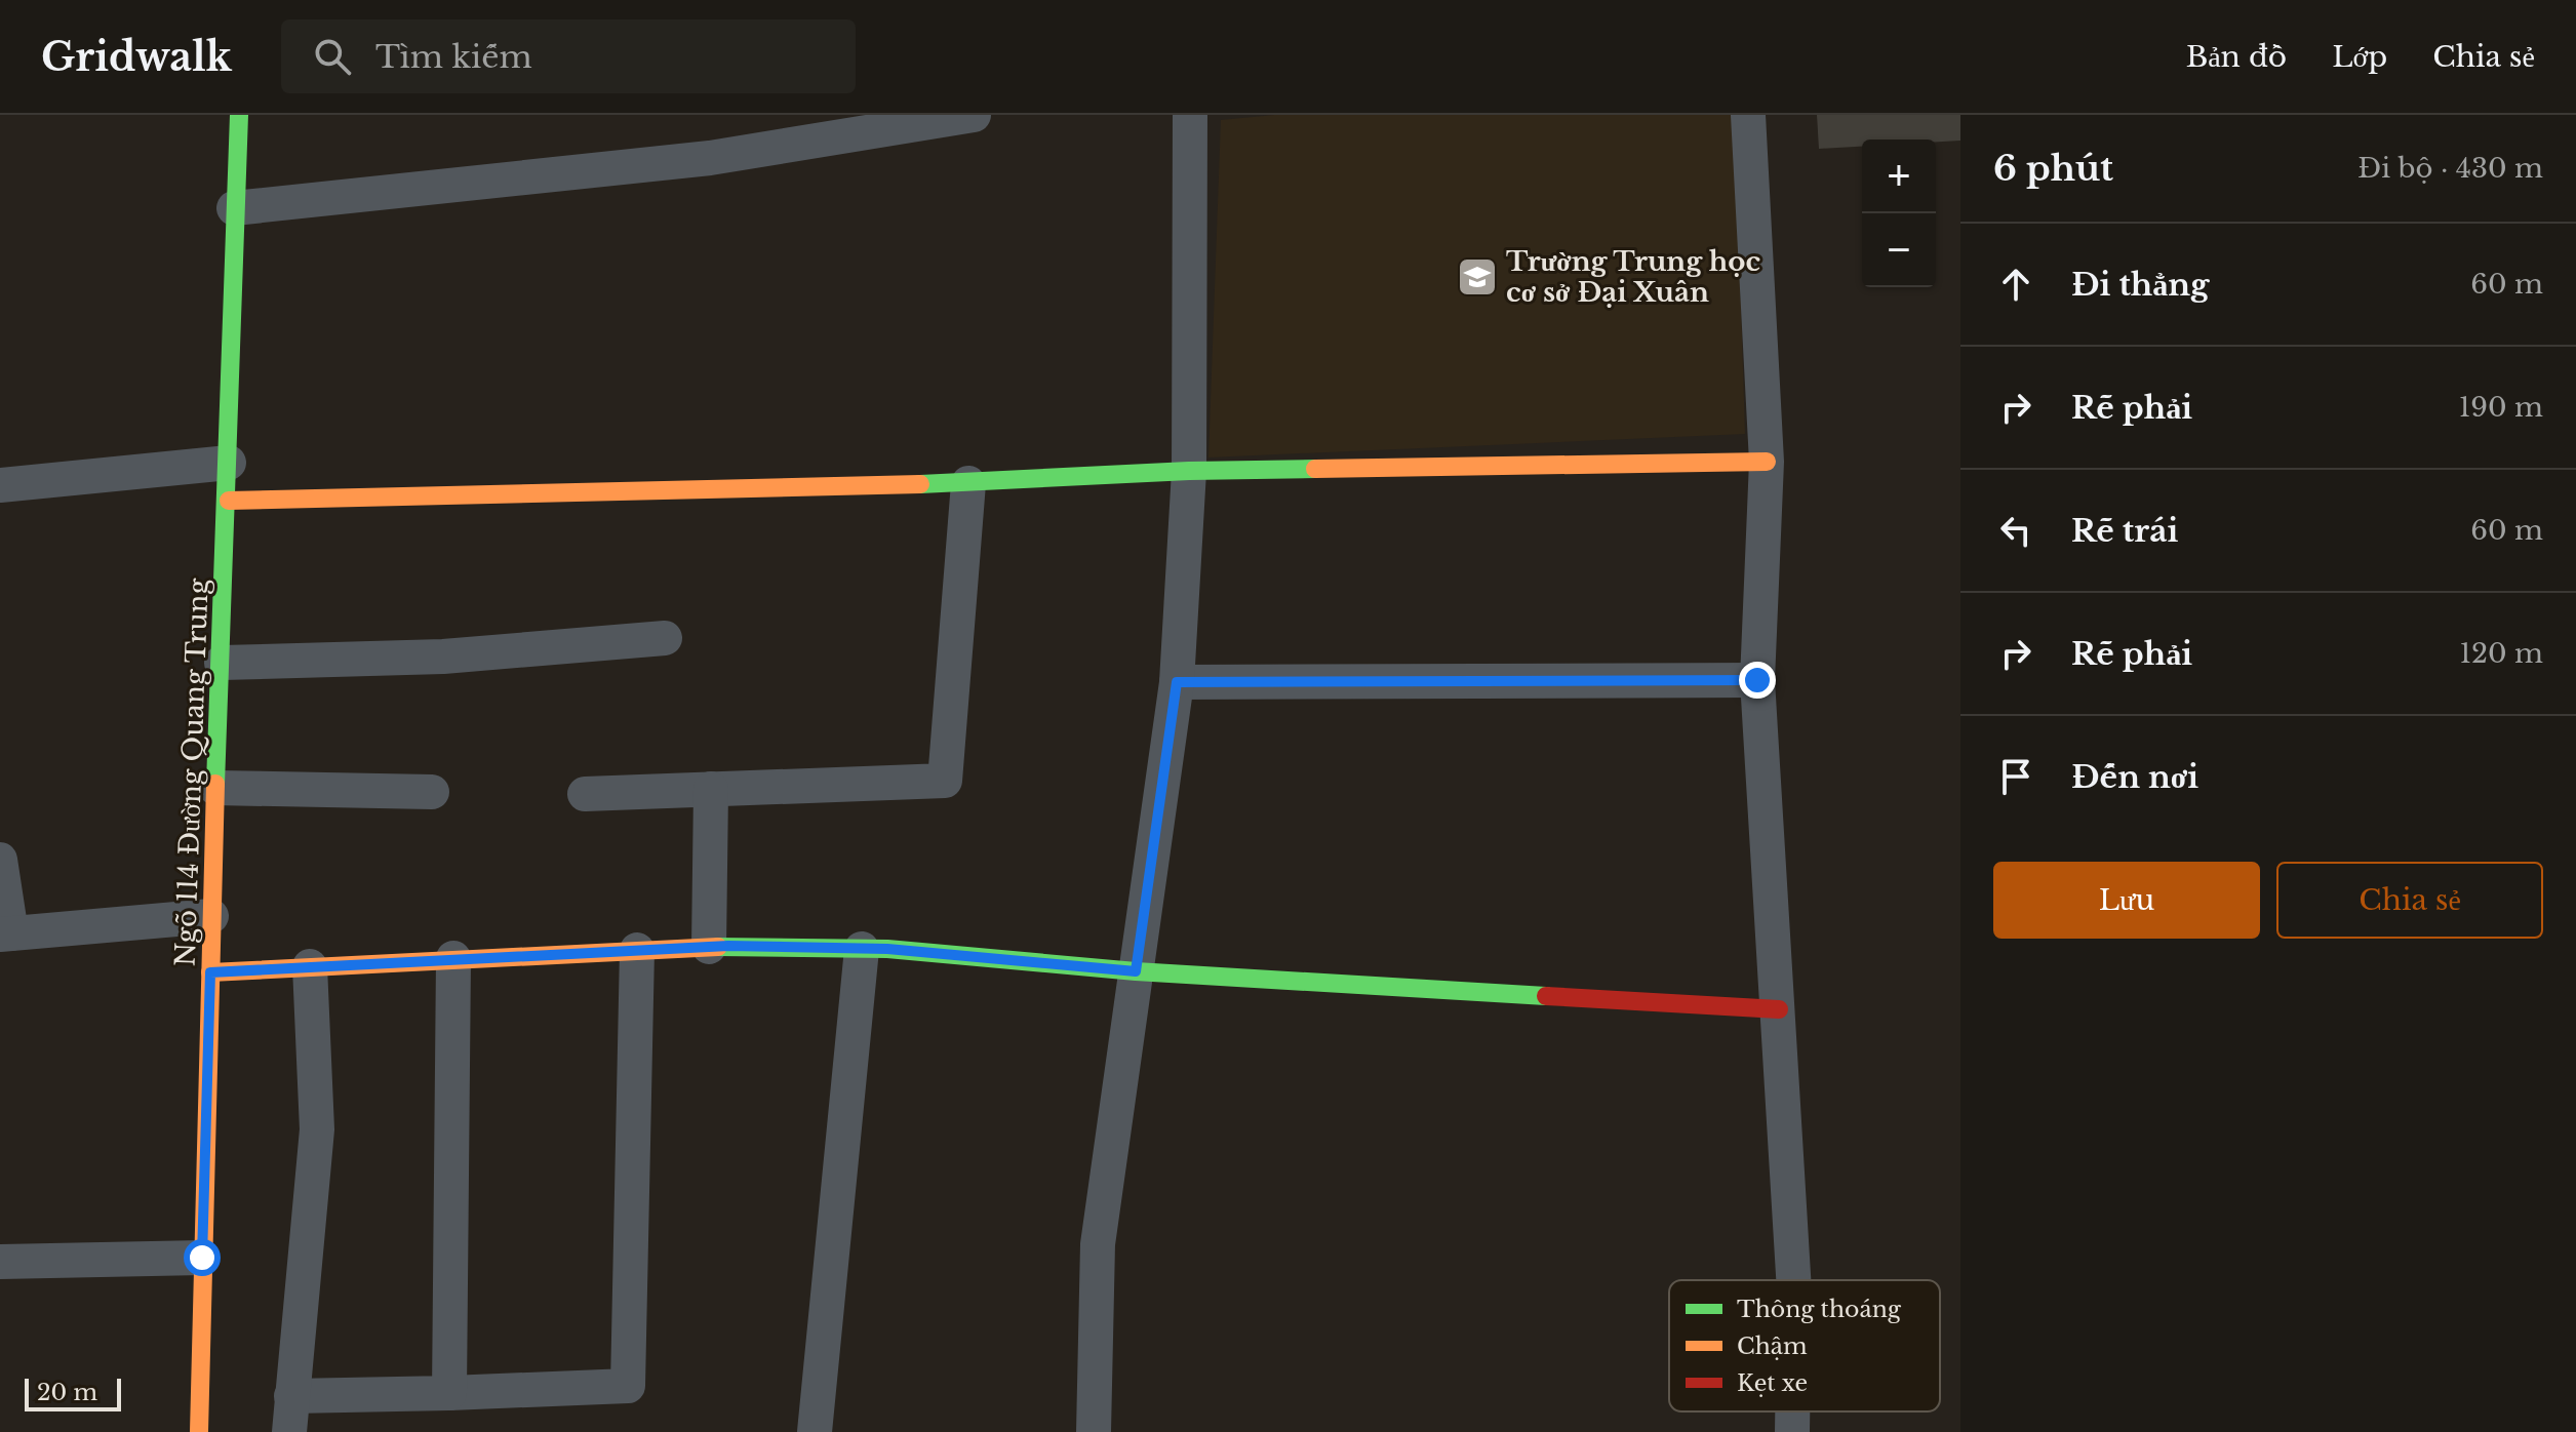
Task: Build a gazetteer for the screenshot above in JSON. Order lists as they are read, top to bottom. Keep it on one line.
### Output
{"streets":{"street":["Ngõ 114 Đường Quang Trung"]},"places":{"school or university":["Trường Trung học cơ sở Đại Xuân"]},"legend":["Thông thoáng","Chậm","Kẹt xe"],"scale_bar":"20 m","page":{"header":"Gridwalk","search":"Tìm kiếm","nav":["Bản đồ","Lớp","Chia sẻ"],"heading":["6 phút","Đi bộ · 430 m"],"map_buttons":["+","−"],"list":[["Đi thẳng","60 m"],["Rẽ phải","190 m"],["Rẽ trái","60 m"],["Rẽ phải","120 m"],"Đến nơi"],"buttons":["Lưu","Chia sẻ"],"scale":"20 m"}}
